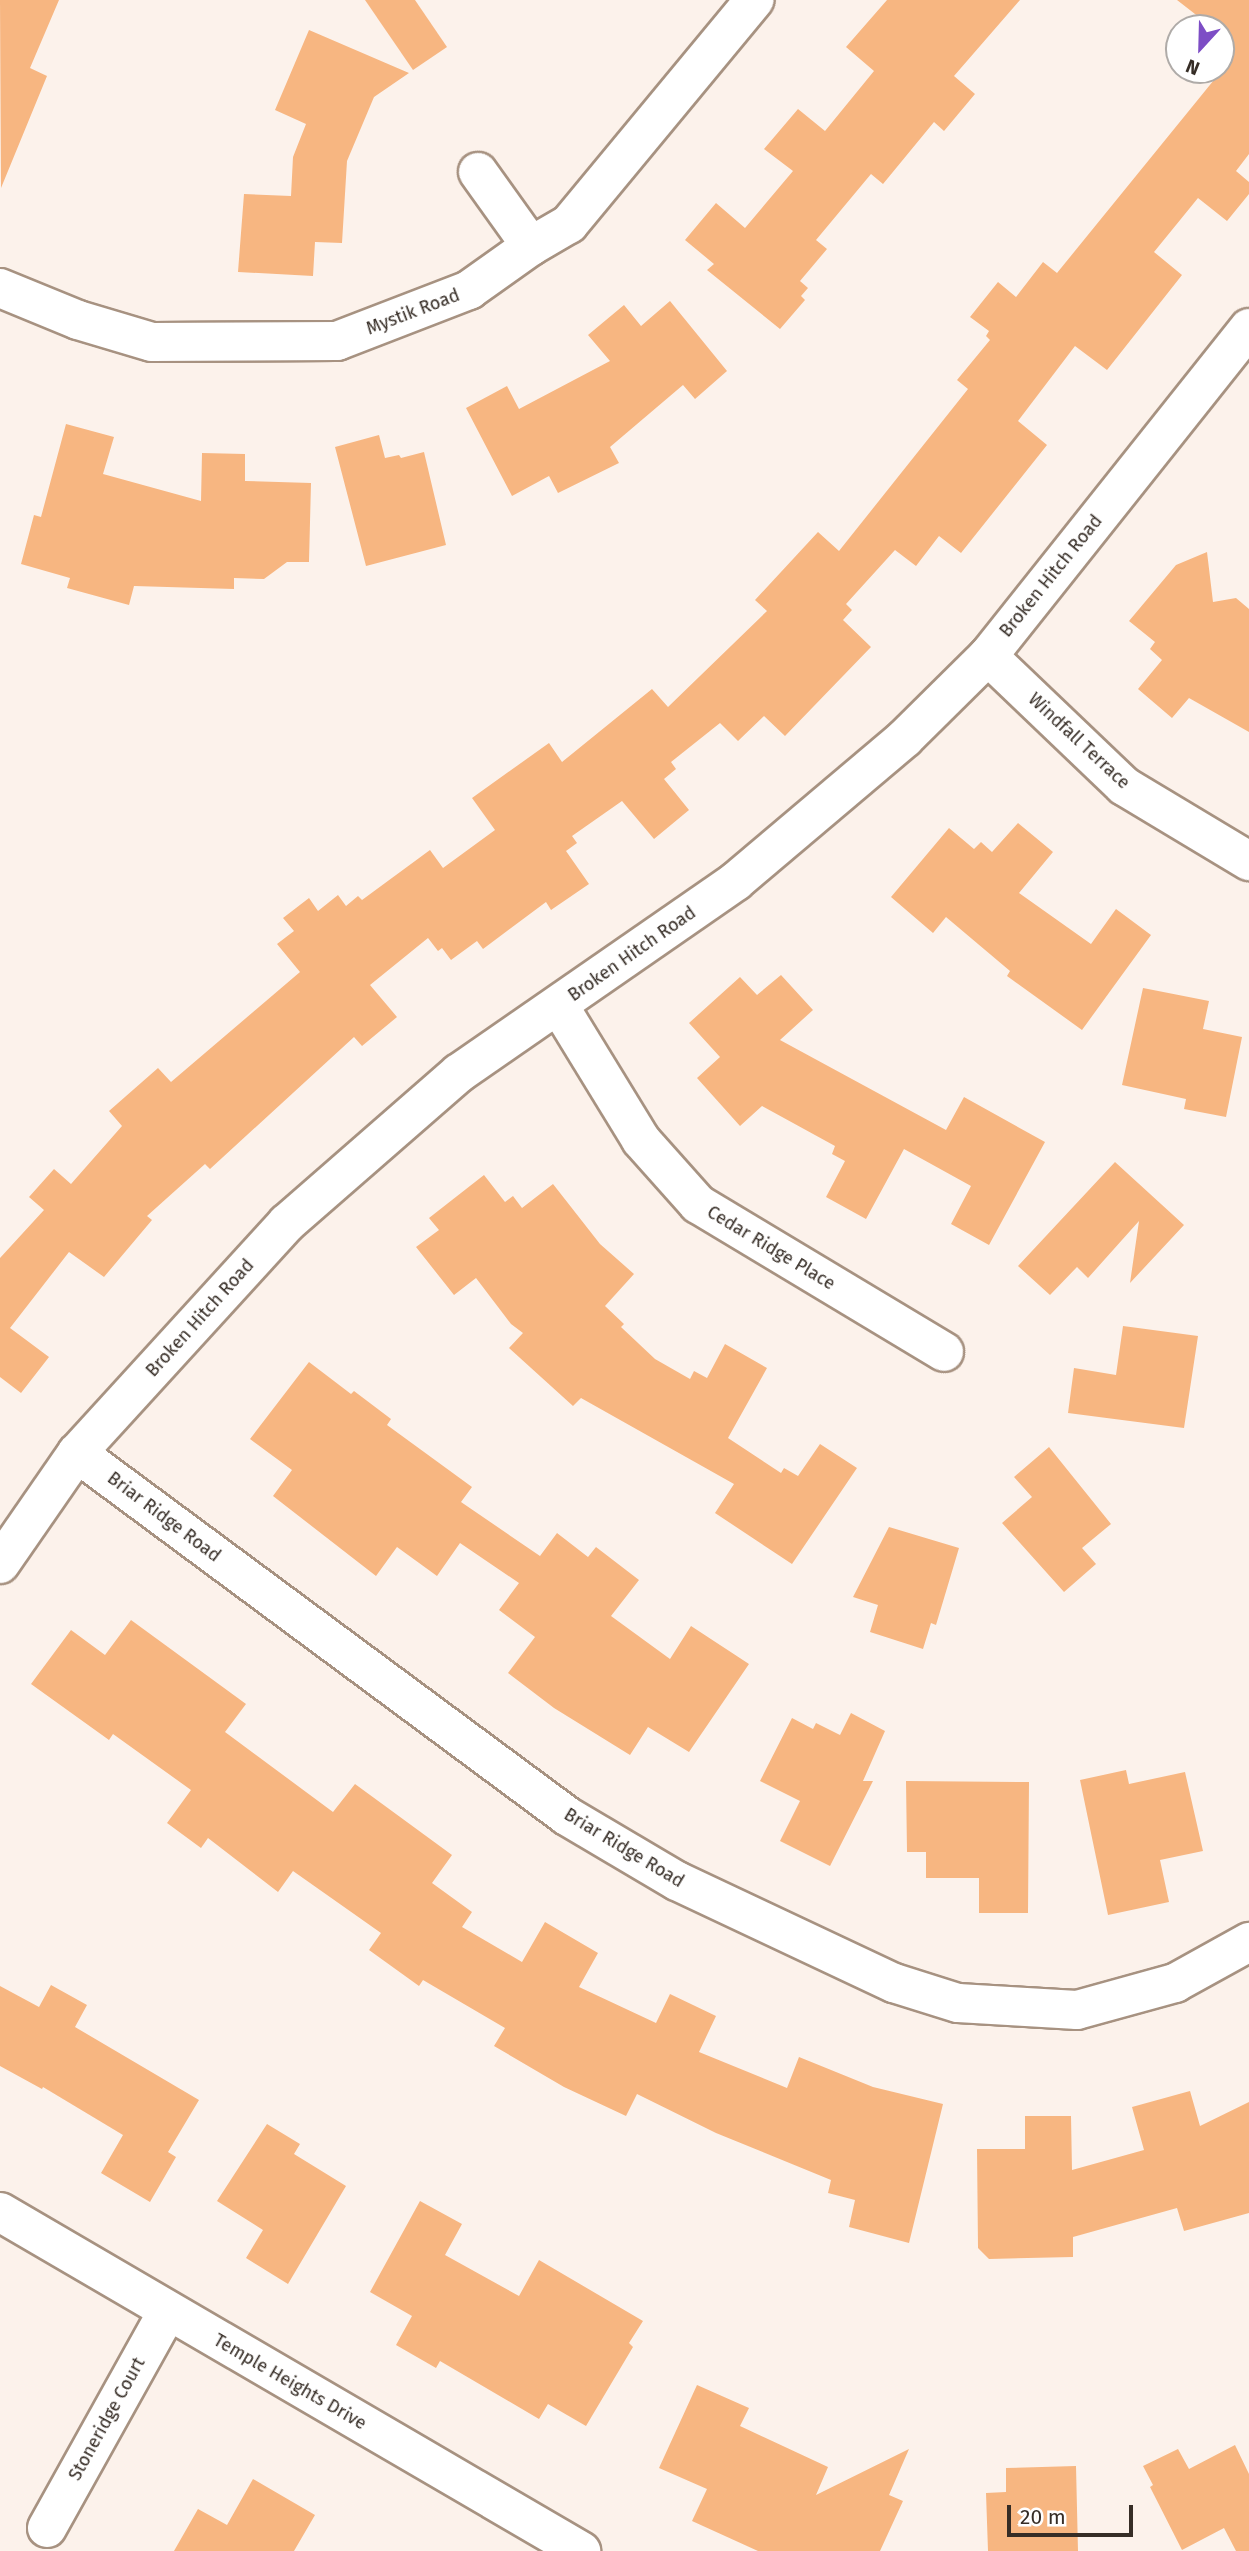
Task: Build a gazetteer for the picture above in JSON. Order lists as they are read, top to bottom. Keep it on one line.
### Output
{"streets":{"street":["Mystik Road","Broken Hitch Road","Windfall Terrace","Cedar Ridge Place","Briar Ridge Road","Temple Heights Drive","Stoneridge Court"]},"crossings":[["Broken Hitch Road","Windfall Terrace"],["Broken Hitch Road","Cedar Ridge Place"],["Broken Hitch Road","Briar Ridge Road"],["Temple Heights Drive","Stoneridge Court"]],"scale_bar":"20 m","north":"bottom"}
